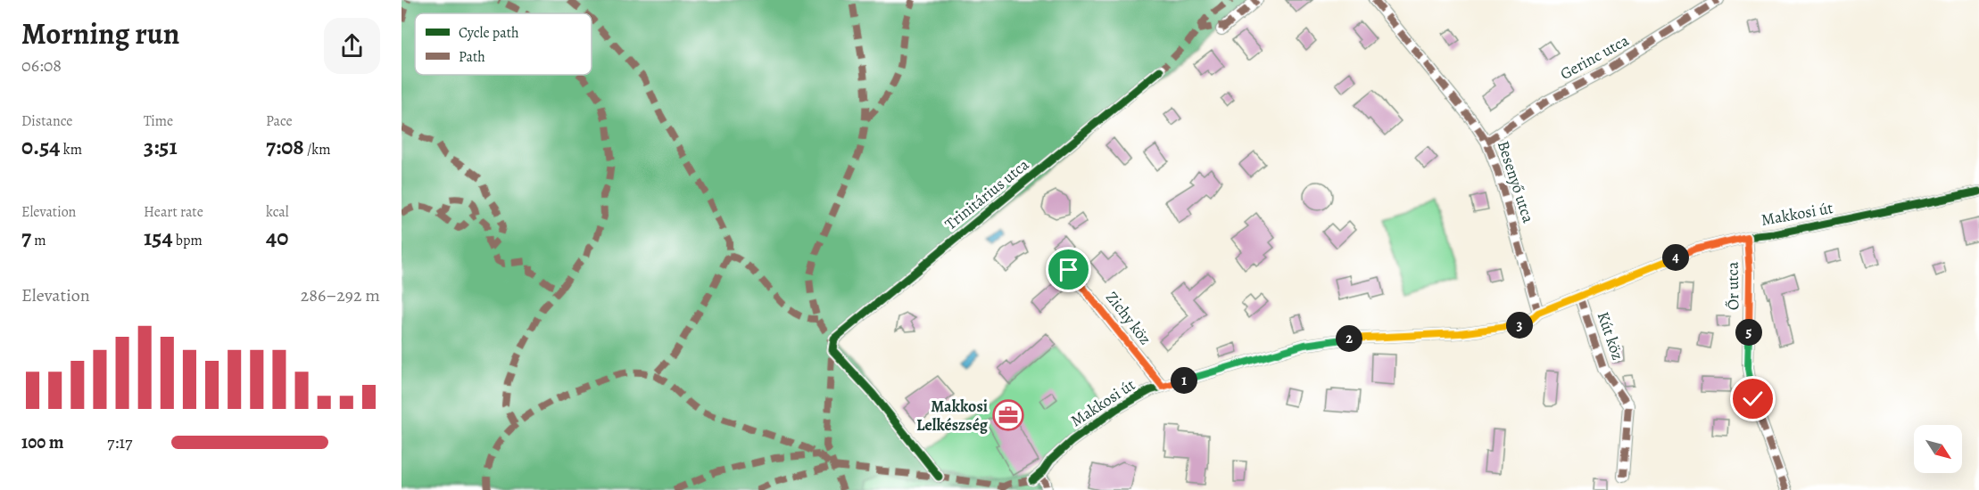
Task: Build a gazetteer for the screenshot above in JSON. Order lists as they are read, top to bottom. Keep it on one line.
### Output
{"streets":{"street":["Gerinc utca","Besenyő utca","Trinitárius utca","Makkosi út","Őr utca","Zichy köz","Kút köz"]},"crossings":[["Gerinc utca","Besenyő utca"],["Besenyő utca","Makkosi út"],["Makkosi út","Őr utca"],["Makkosi út","Zichy köz"],["Makkosi út","Kút köz"]],"places":{"office":["Makkosi Lelkészség"]},"legend":["Cycle path","Path"],"north":"bottom right","page":{"heading":["Morning run","06:08"],"stats":[["Distance","0.54 km"],["Time","3:51"],["Pace","7:08 /km"],["Elevation","7 m"],["Heart rate","154 bpm"],["kcal","40"]],"pins":["4","3","5","2","1"],"chart":["Elevation","286–292 m"],"list":[{"name":"100 m","note":"7:17"}]}}
